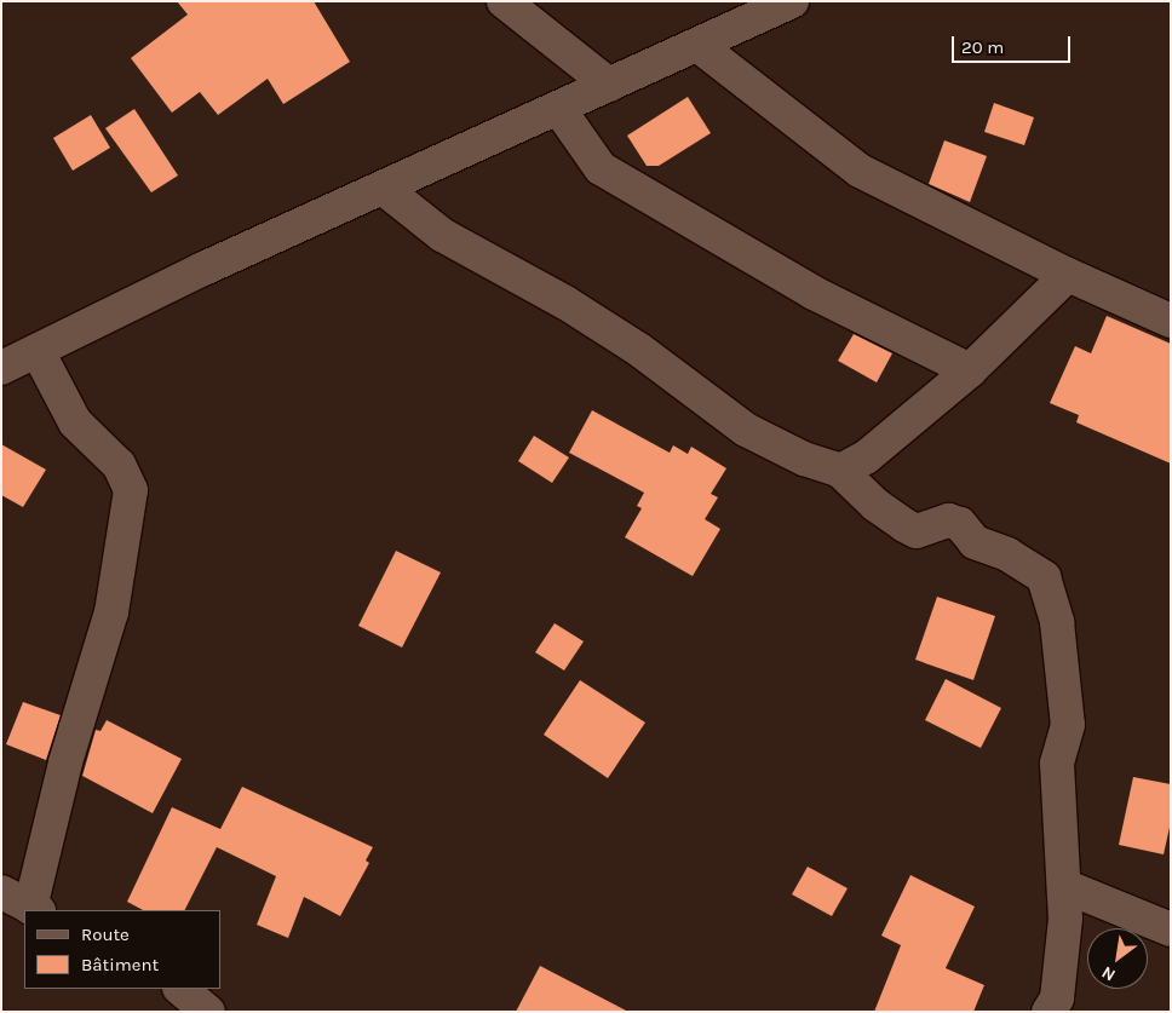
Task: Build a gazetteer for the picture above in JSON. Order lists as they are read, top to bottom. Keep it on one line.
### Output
{"legend":["Route","Bâtiment"],"scale_bar":"20 m","north":"bottom left"}
